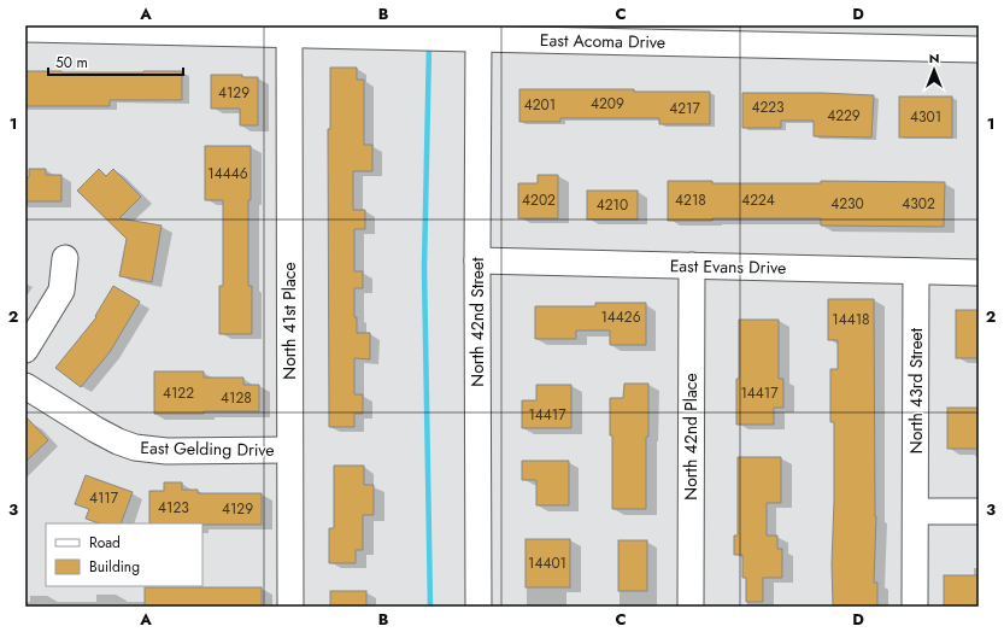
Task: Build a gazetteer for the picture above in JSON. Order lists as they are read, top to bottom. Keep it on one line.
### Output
{"streets":{"street":["East Acoma Drive","East Evans Drive","North 41st Place","North 42nd Street","North 43rd Street","North 42nd Place","East Gelding Drive"]},"crossings":[["East Acoma Drive","North 41st Place"],["East Acoma Drive","North 42nd Street"],["East Evans Drive","North 42nd Street"],["East Evans Drive","North 43rd Street"],["East Evans Drive","North 42nd Place"],["North 41st Place","East Gelding Drive"]],"house_numbers":["4129","4209","4201","4223","4217","4229","4301","14446","4202","4218","4224","4230","4302","4210","14426","14418","4122","14417","4128","14417","4117","4123","4129","14401"],"legend":["Road","Building"],"scale_bar":"50 m","north":"top","grid":{"columns":["A","B","C","D"],"rows":["1","2","3"]}}
